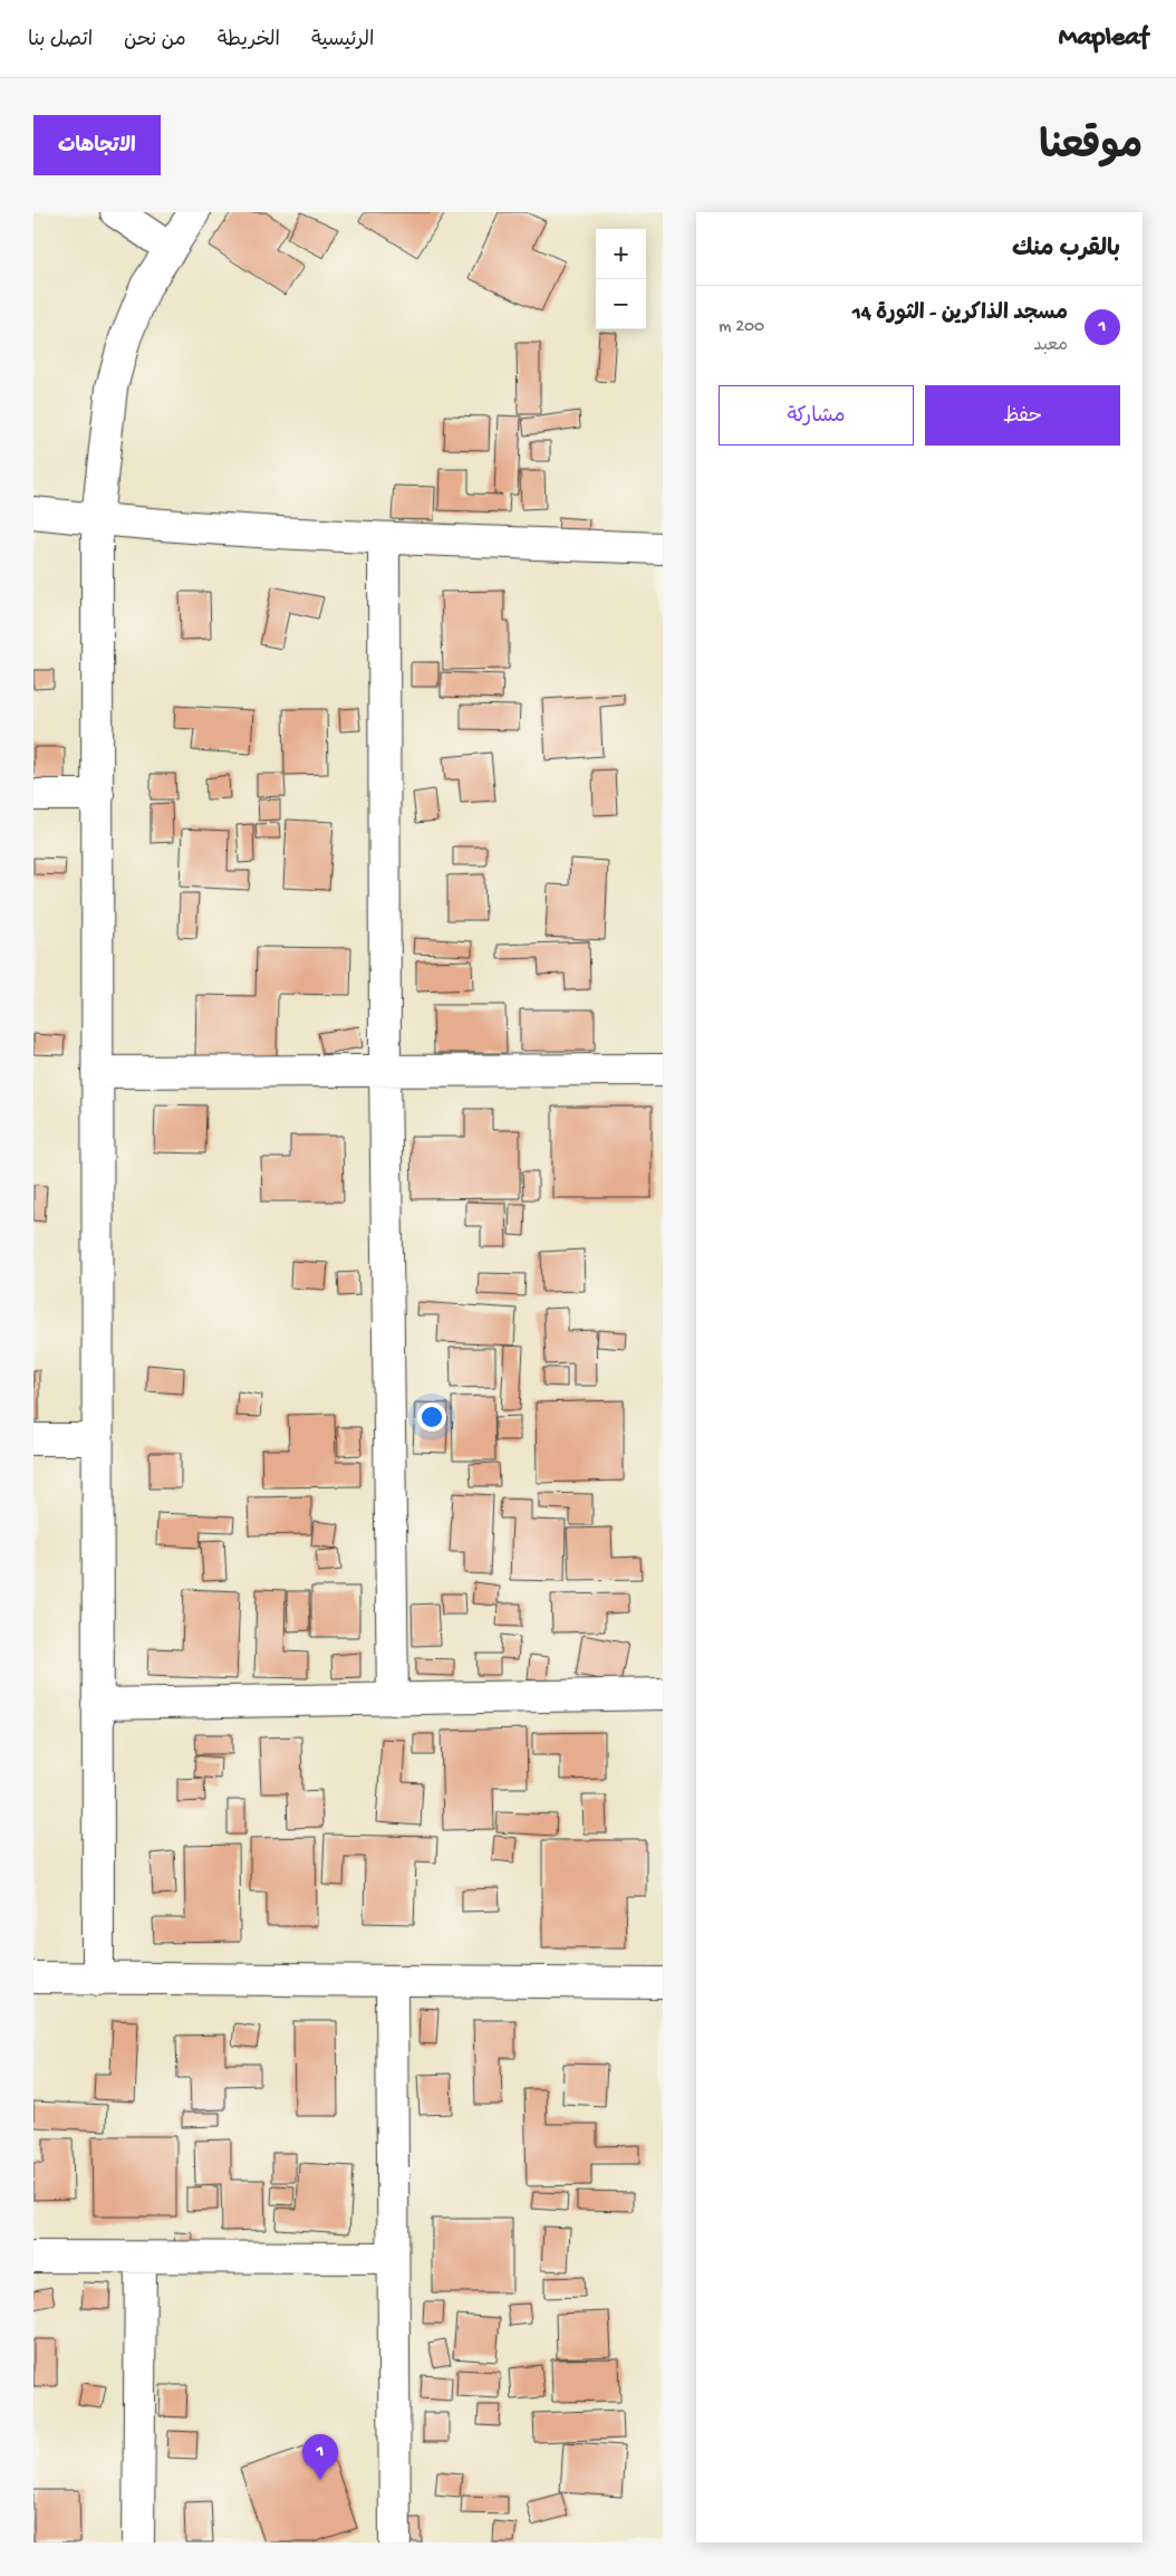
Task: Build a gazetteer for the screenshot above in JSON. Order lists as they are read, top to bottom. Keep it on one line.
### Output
{"page":{"header":"Mapleaf","nav":["الرئيسية","الخريطة","من نحن","اتصل بنا"],"title":"موقعنا","buttons":["الاتجاهات",["حفظ","مشاركة"]],"heading":"بالقرب منك","map_buttons":["+","−"],"list":[{"mark":"1","name":"مسجد الذاكرين - الثورة 14","note":"معبد","value":"200 m"}],"pins":"1"}}
